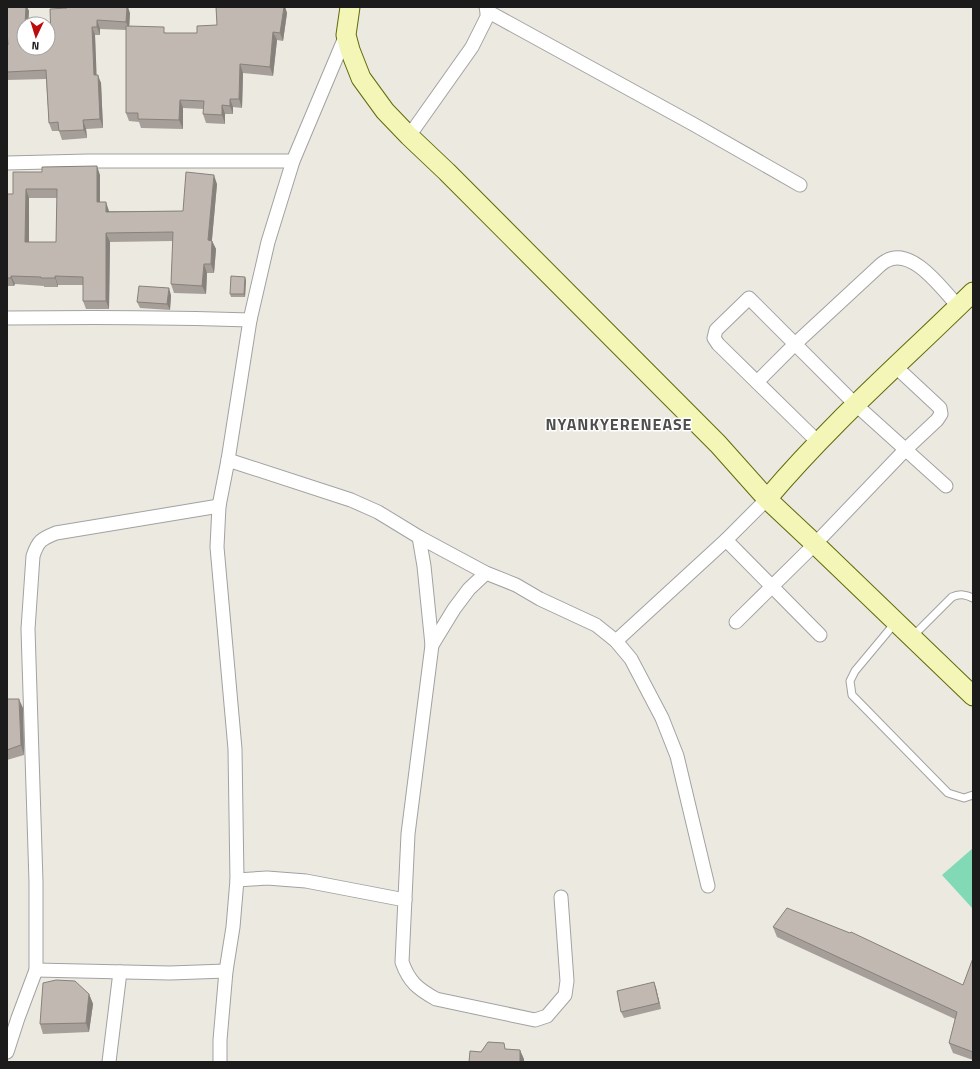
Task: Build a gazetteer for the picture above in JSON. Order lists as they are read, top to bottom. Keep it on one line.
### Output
{"districts":["NYANKYERENEASE"],"north":"bottom"}
